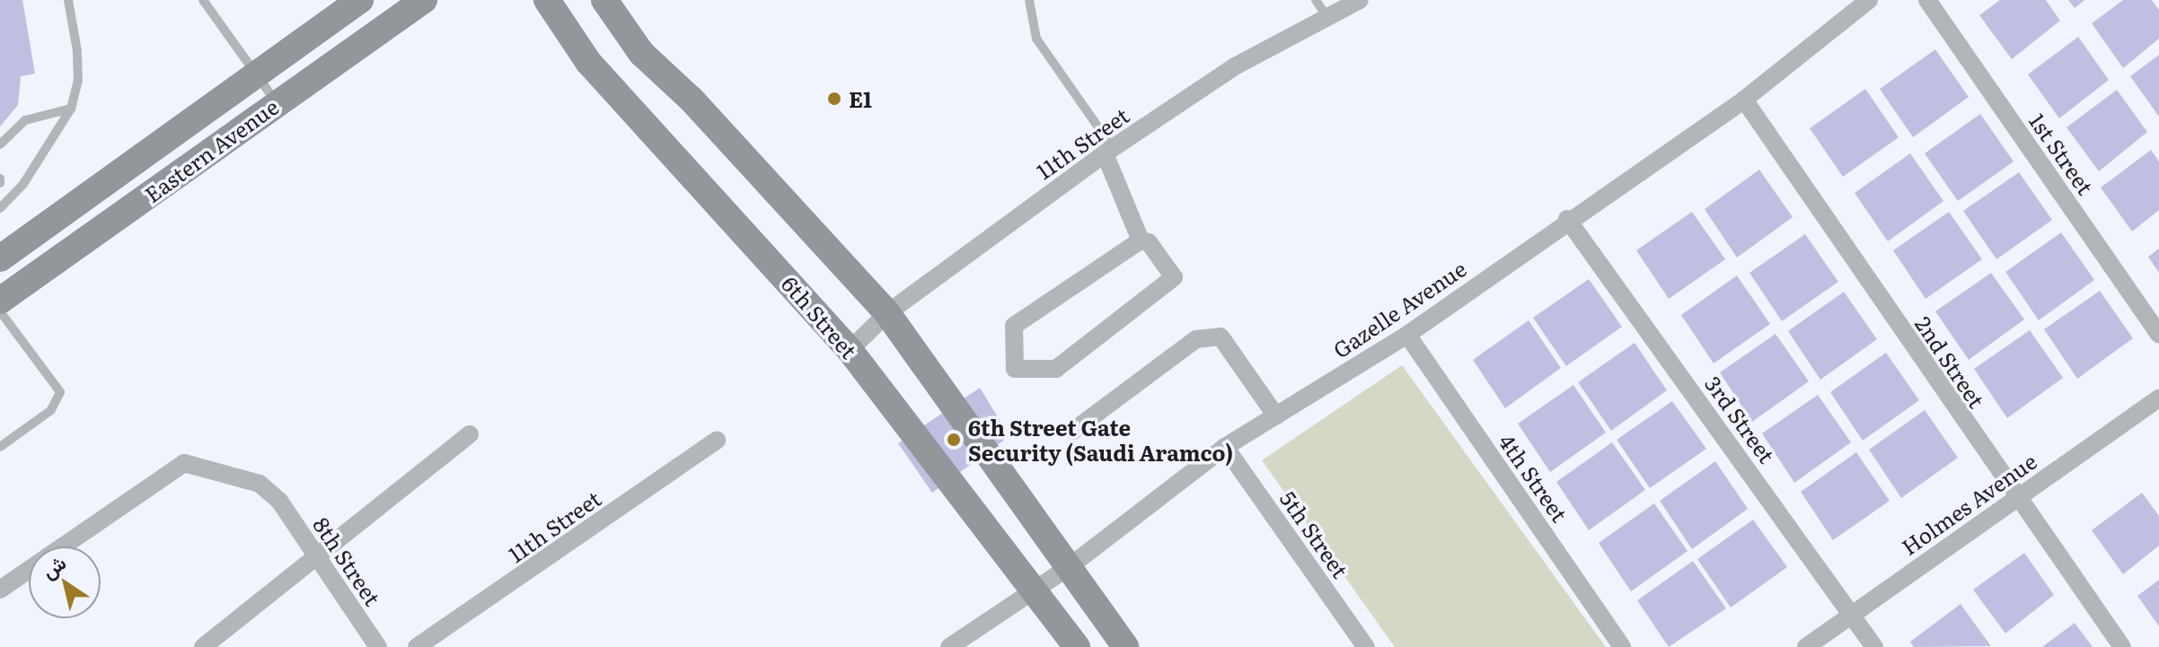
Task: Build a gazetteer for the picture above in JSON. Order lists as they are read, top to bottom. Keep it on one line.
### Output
{"streets":{"main road":["Eastern Avenue","6th Street"],"street":["11th Street","1st Street","Gazelle Avenue","2nd Street","3rd Street","4th Street","Holmes Avenue","5th Street","8th Street"]},"crossings":[["11th Street","6th Street"],["Gazelle Avenue","6th Street"],["Gazelle Avenue","2nd Street"],["Gazelle Avenue","3rd Street"],["Gazelle Avenue","4th Street"],["Gazelle Avenue","5th Street"],["2nd Street","Holmes Avenue"],["3rd Street","Holmes Avenue"]],"places":["E1","6th Street Gate Security (Saudi Aramco)"],"north":"top left"}
